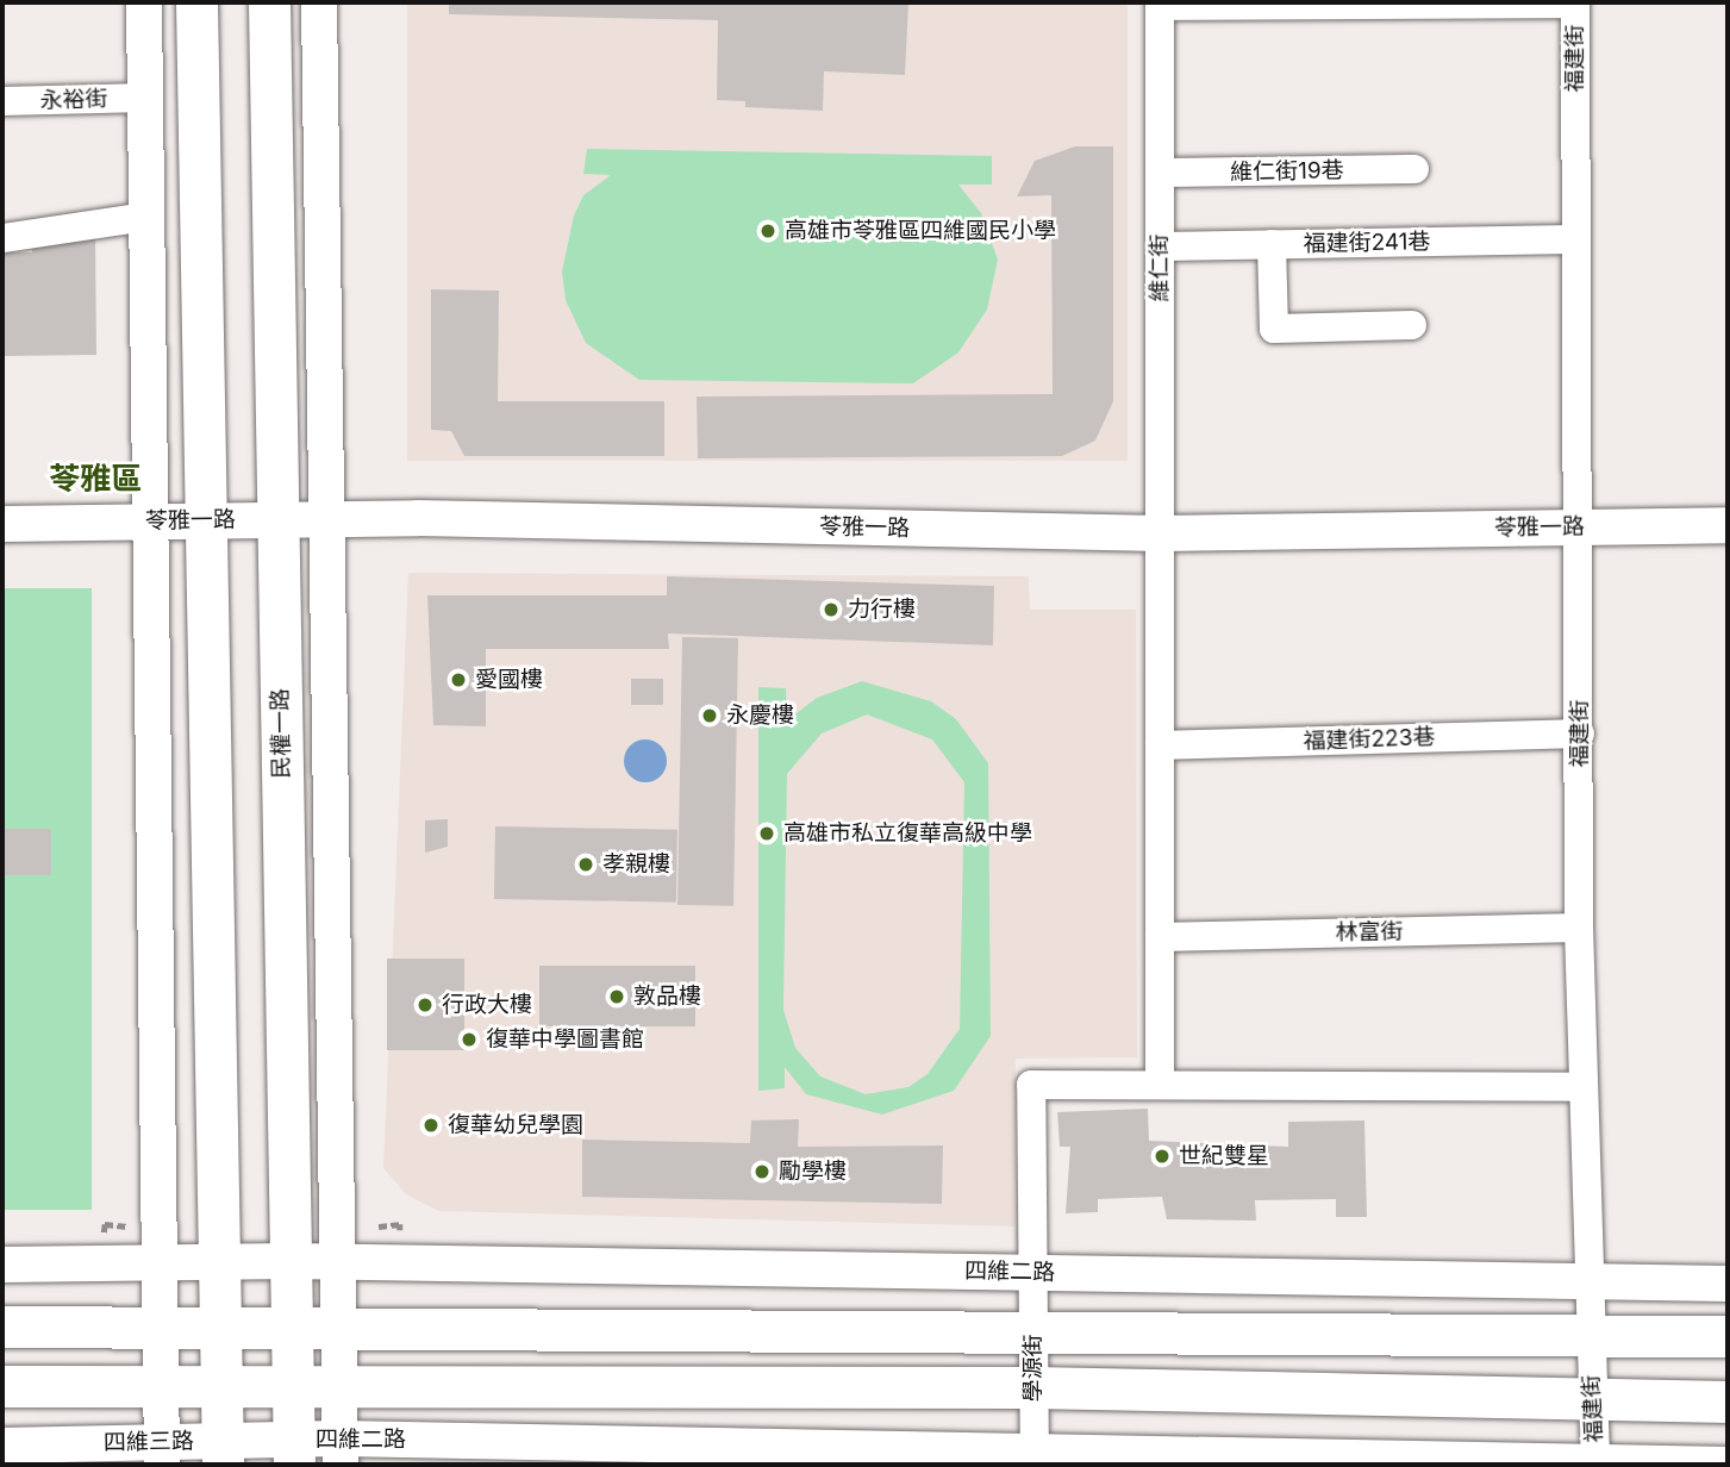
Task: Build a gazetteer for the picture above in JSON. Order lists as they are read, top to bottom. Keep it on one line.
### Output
{"streets":{"main road":["民權一路"],"street":["福建街","永裕街","維仁街19巷","福建街241巷","維仁街","苓雅一路","福建街223巷","林富街","四維二路","學源街","四維三路"]},"crossings":[["福建街","福建街241巷"],["福建街","苓雅一路"],["福建街","福建街223巷"],["福建街","林富街"],["福建街","四維二路"],["維仁街19巷","維仁街"],["福建街241巷","維仁街"],["維仁街","苓雅一路"],["維仁街","福建街223巷"],["維仁街","林富街"],["維仁街","學源街"],["苓雅一路","民權一路"],["民權一路","四維二路"],["民權一路","四維三路"],["四維二路","學源街"],["四維二路","四維三路"]],"districts":["苓雅區"],"places":["高雄市苓雅區四維國民小學","力行樓","愛國樓","永慶樓","高雄市私立復華高級中學","孝親樓","敦品樓","行政大樓","復華中學圖書館","復華幼兒學園","世紀雙星","勵學樓"]}
